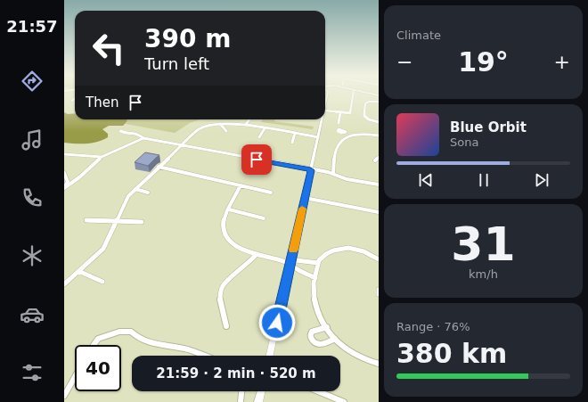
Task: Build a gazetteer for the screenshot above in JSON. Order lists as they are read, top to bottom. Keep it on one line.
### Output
{"page":{"tabs":"21:57","tile":["Climate",["31","km/h"],["Range · 76%","380 km"]],"turn":["390 m","Turn left"],"heat":["−","19°","+"],"then":"Then","song":["Blue Orbit","Sona"],"limit":"40","trip":"21:59 · 2 min · 520 m"}}
